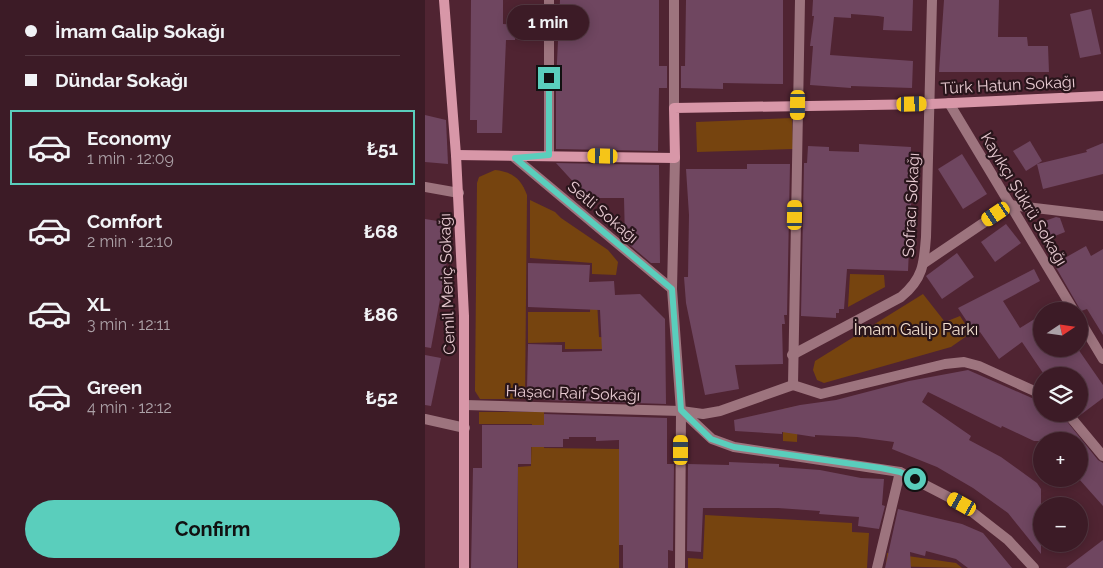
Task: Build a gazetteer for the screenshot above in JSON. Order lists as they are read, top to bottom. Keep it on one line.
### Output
{"streets":{"street":["Türk Hatun Sokağı","Kayıkçı Şükrü Sokağı","Sofracı Sokağı","Setli Sokağı","Cemil Meriç Sokağı","Haşacı Raif Sokağı"]},"crossings":[["Türk Hatun Sokağı","Kayıkçı Şükrü Sokağı"],["Türk Hatun Sokağı","Sofracı Sokağı"],["Cemil Meriç Sokağı","Haşacı Raif Sokağı"]],"parks":["İmam Galip Parkı"],"north":"right","page":{"banner":["İmam Galip Sokağı","Dündar Sokağı"],"bubble":"1 min","list":[{"name":"Economy","note":"1 min · 12:09","value":"₺51"},{"name":"Comfort","note":"2 min · 12:10","value":"₺68"},{"name":"XL","note":"3 min · 12:11","value":"₺86"},{"name":"Green","note":"4 min · 12:12","value":"₺52"}],"map_buttons":["+","−"],"buttons":"Confirm"}}
